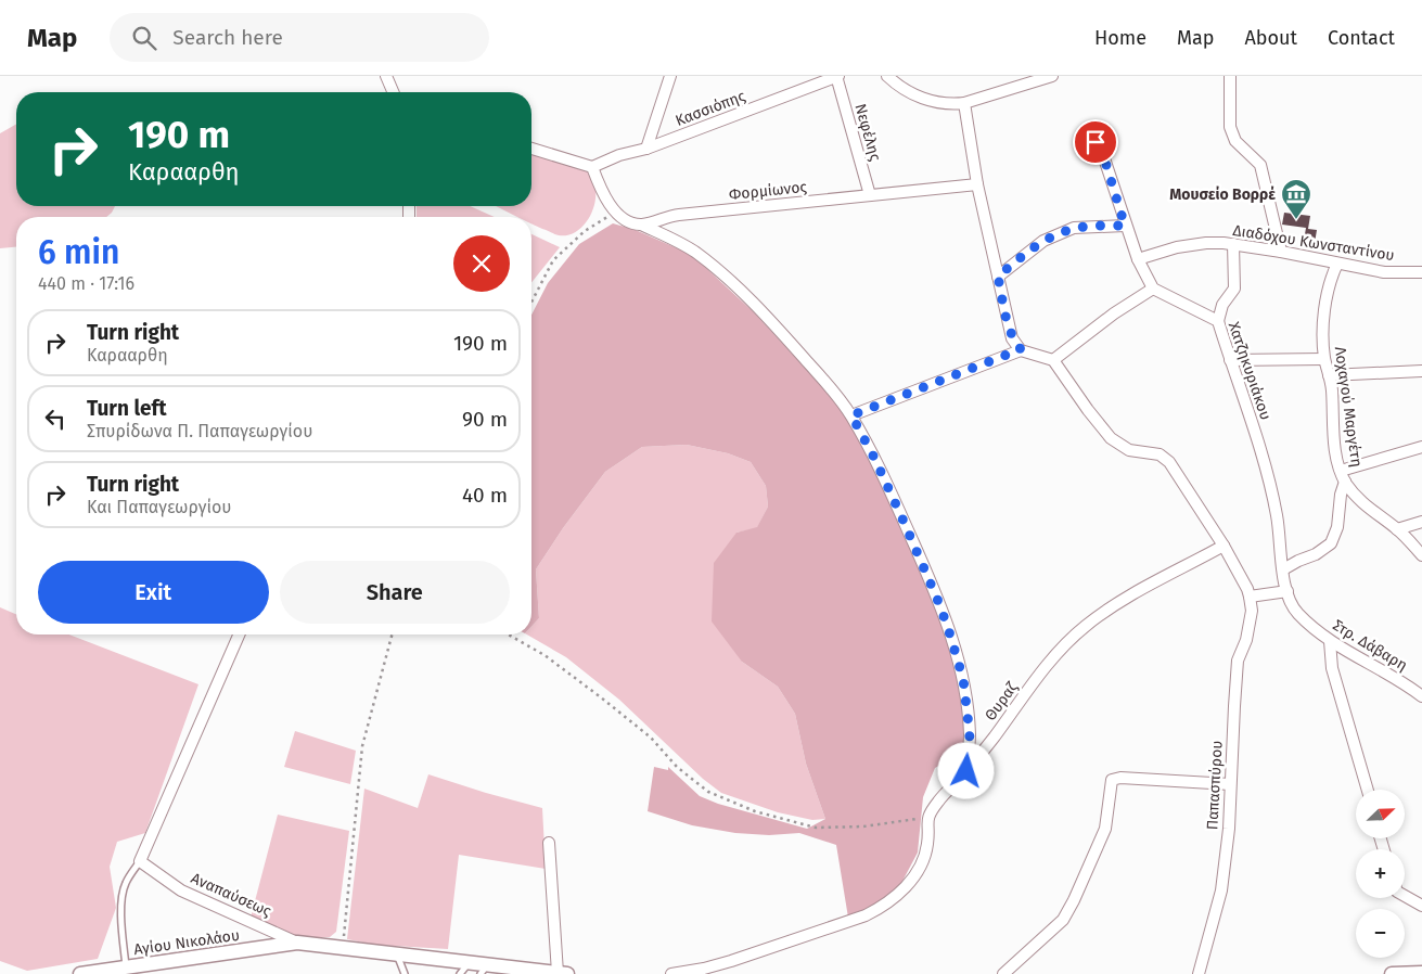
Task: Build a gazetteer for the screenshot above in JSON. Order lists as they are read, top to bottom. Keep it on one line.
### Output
{"streets":{"street":["Κασσιόπης","Νεφέλης","Φορμίωνος","Διαδόχου Κωνσταντίνου","Χατζηκυριάκου","Λοχαγού Μαργέτη","Στρ. Δάβαρη","Θυραζ","Παπασπύρου","Αναπαύσεως","Αγίου Νικολάου"]},"crossings":[["Κασσιόπης","Νεφέλης"],["Νεφέλης","Φορμίωνος"],["Διαδόχου Κωνσταντίνου","Λοχαγού Μαργέτη"],["Χατζηκυριάκου","Στρ. Δάβαρη"],["Αναπαύσεως","Αγίου Νικολάου"]],"places":{"museum":["Μουσείο Βορρέ"]},"north":"top right","page":{"header":"Map","search":"Search here","nav":["Home","Map","About","Contact"],"turn":["190 m","Καρααρθη"],"heading":["6 min","440 m · 17:16"],"list":[{"name":"Turn right","note":"Καρααρθη","value":"190 m"},{"name":"Turn left","note":"Σπυρίδωνα Π. Παπαγεωργίου","value":"90 m"},{"name":"Turn right","note":"Και Παπαγεωργίου","value":"40 m"}],"buttons":["Exit","Share"],"map_buttons":["+","−"]}}
